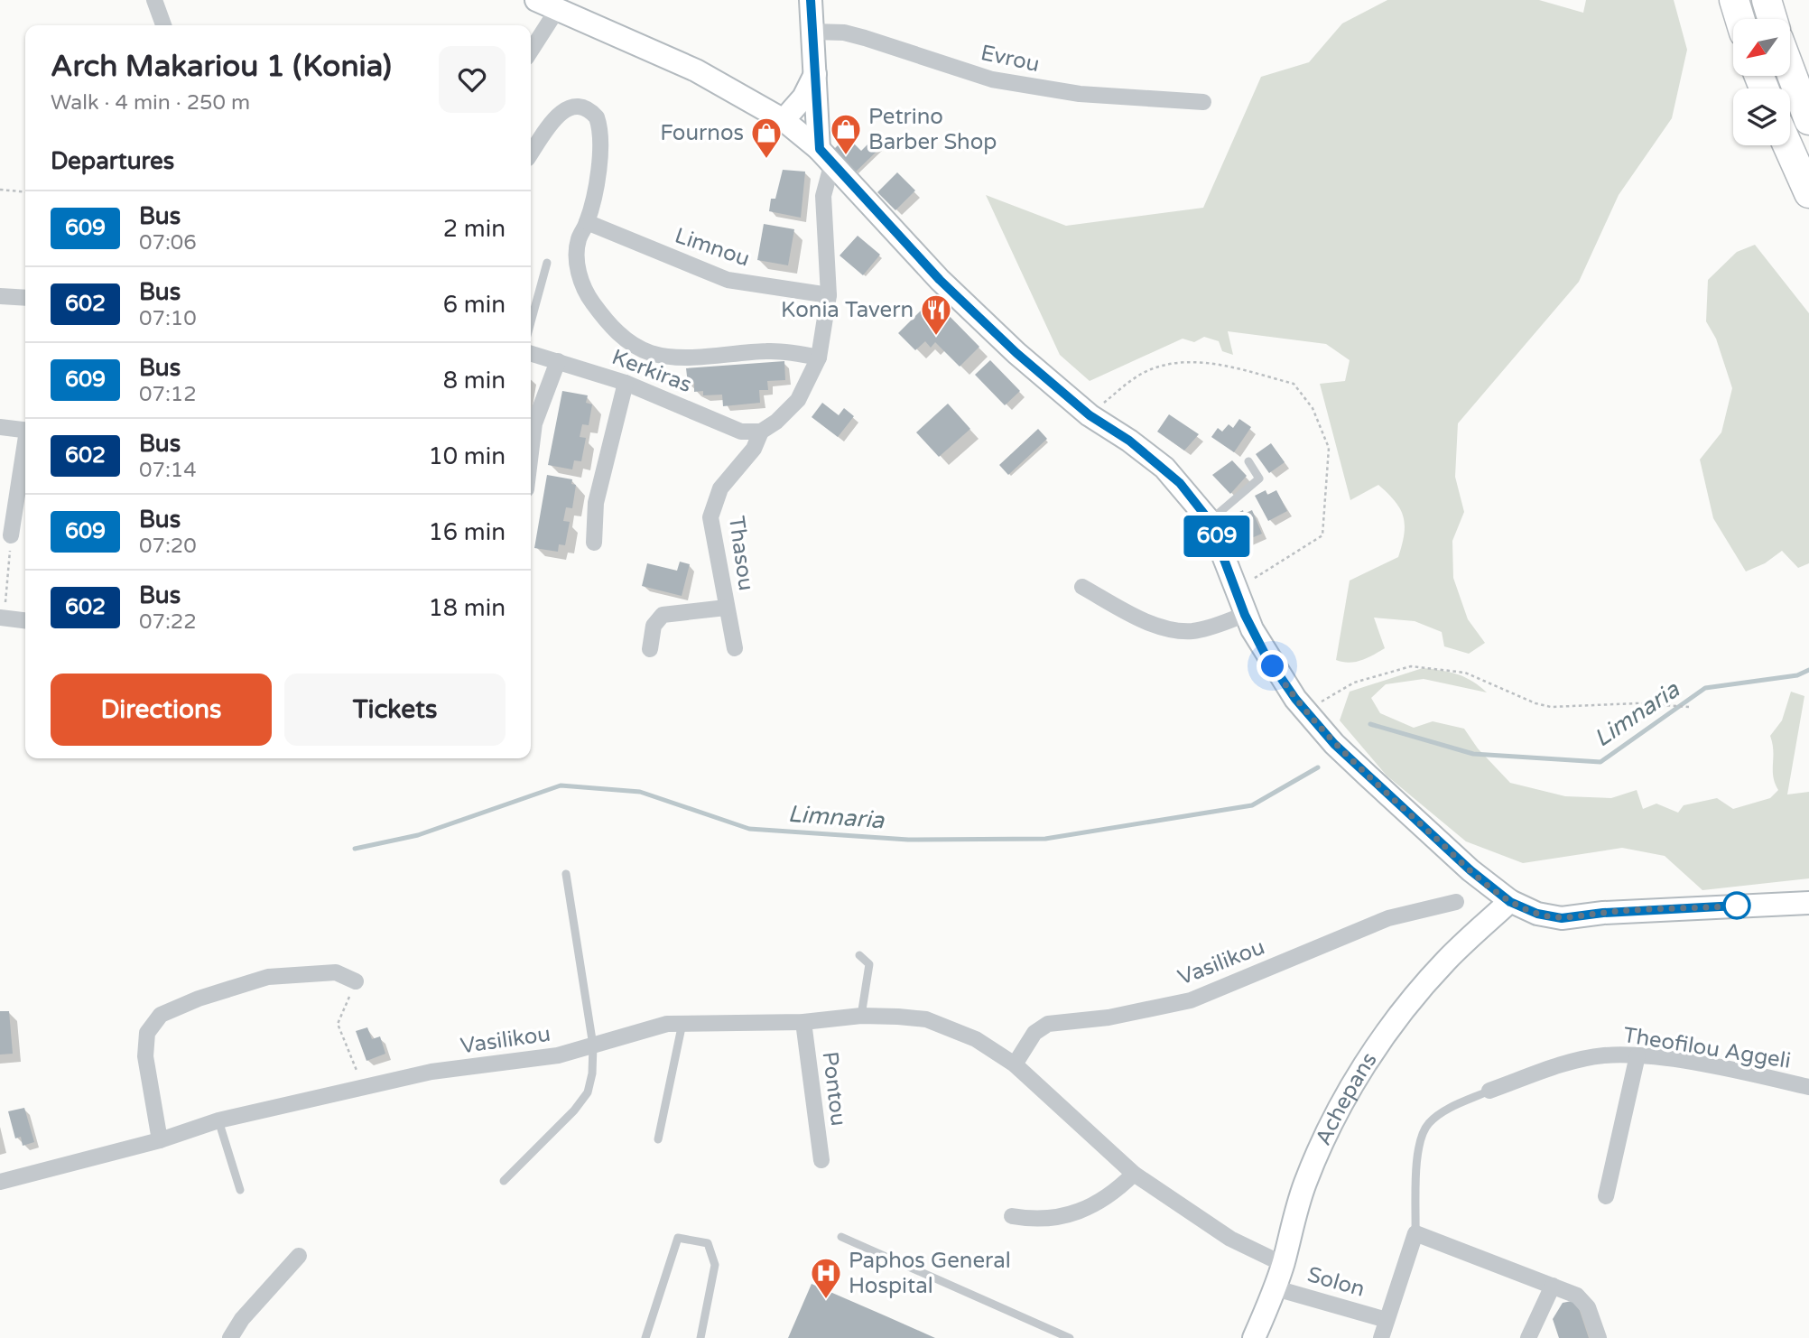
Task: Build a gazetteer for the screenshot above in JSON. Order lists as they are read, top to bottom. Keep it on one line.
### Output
{"streets":{"main road":["Achepans"],"street":["Evrou","Limnou","Kerkiras","Thasou","Vasilikou","Theofilou Aggeli","Pontou","Solon"]},"crossings":[["Limnou","Thasou"],["Kerkiras","Thasou"],["Vasilikou","Pontou"],["Vasilikou","Achepans"],["Achepans","Solon"]],"water":["Limnaria"],"places":{"shop":["Petrino Barber Shop","Fournos"],"restaurant":["Konia Tavern"],"hospital":["Paphos General Hospital"]},"lines":["bus line 609"],"north":"bottom left","page":{"on_map":"609","heading":[["Arch Makariou 1 (Konia)","Walk · 4 min · 250 m"],"Departures"],"list":[{"mark":"609","name":"Bus","note":"07:06","value":"2 min"},{"mark":"602","name":"Bus","note":"07:10","value":"6 min"},{"mark":"609","name":"Bus","note":"07:12","value":"8 min"},{"mark":"602","name":"Bus","note":"07:14","value":"10 min"},{"mark":"609","name":"Bus","note":"07:20","value":"16 min"},{"mark":"602","name":"Bus","note":"07:22","value":"18 min"}],"buttons":["Directions","Tickets"]}}
